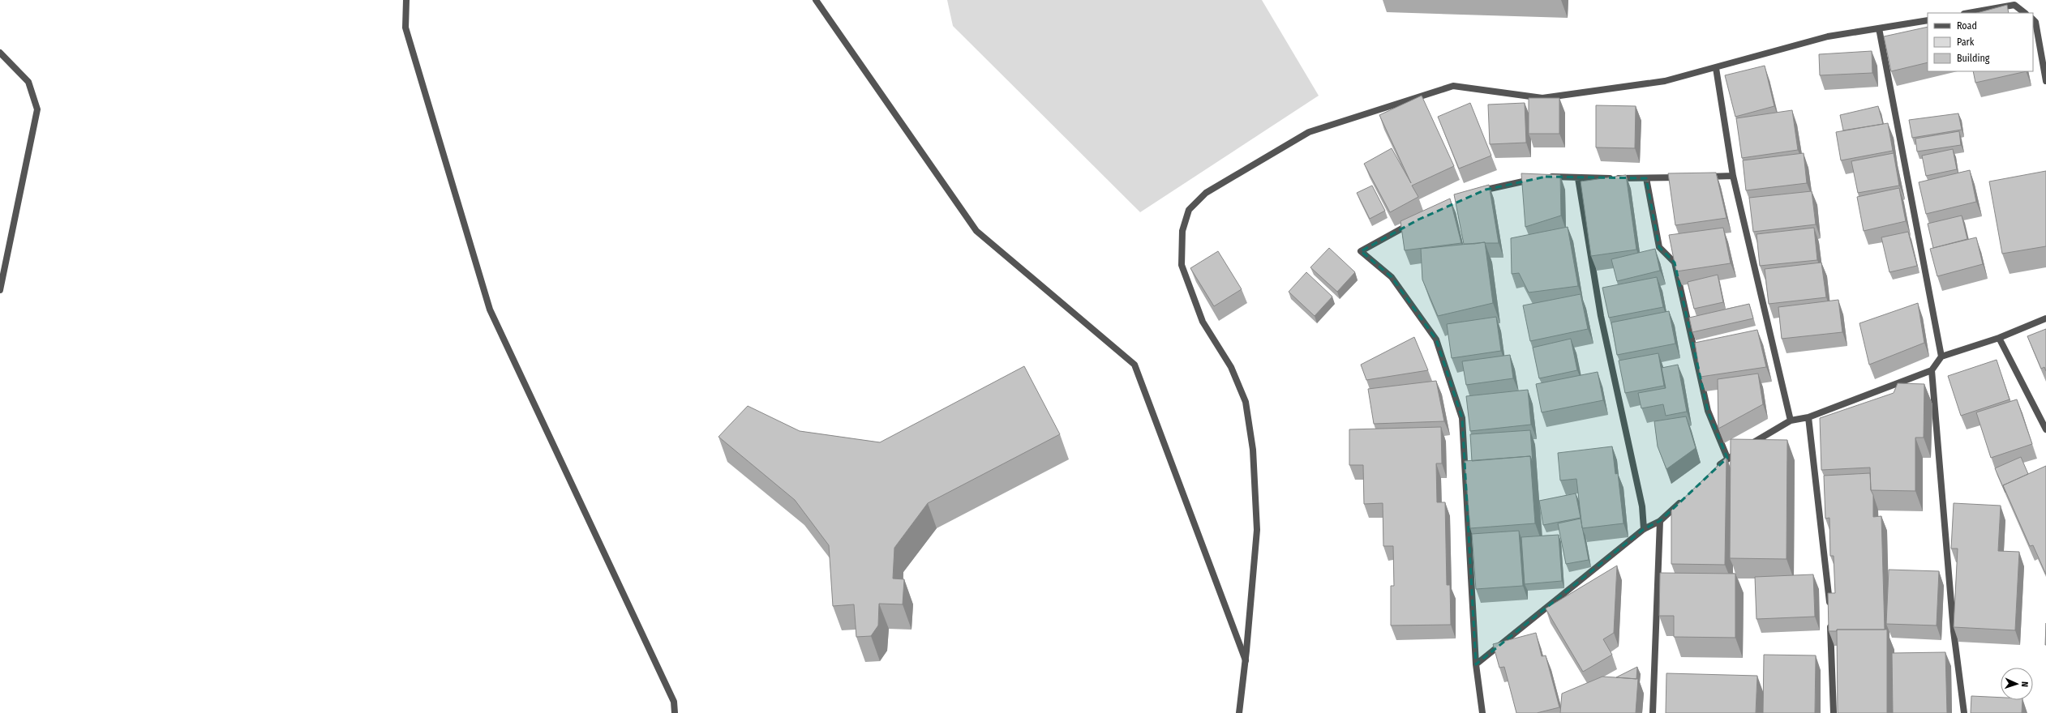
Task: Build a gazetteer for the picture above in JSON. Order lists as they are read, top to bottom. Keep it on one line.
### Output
{"legend":["Road","Park","Building"],"north":"right"}
